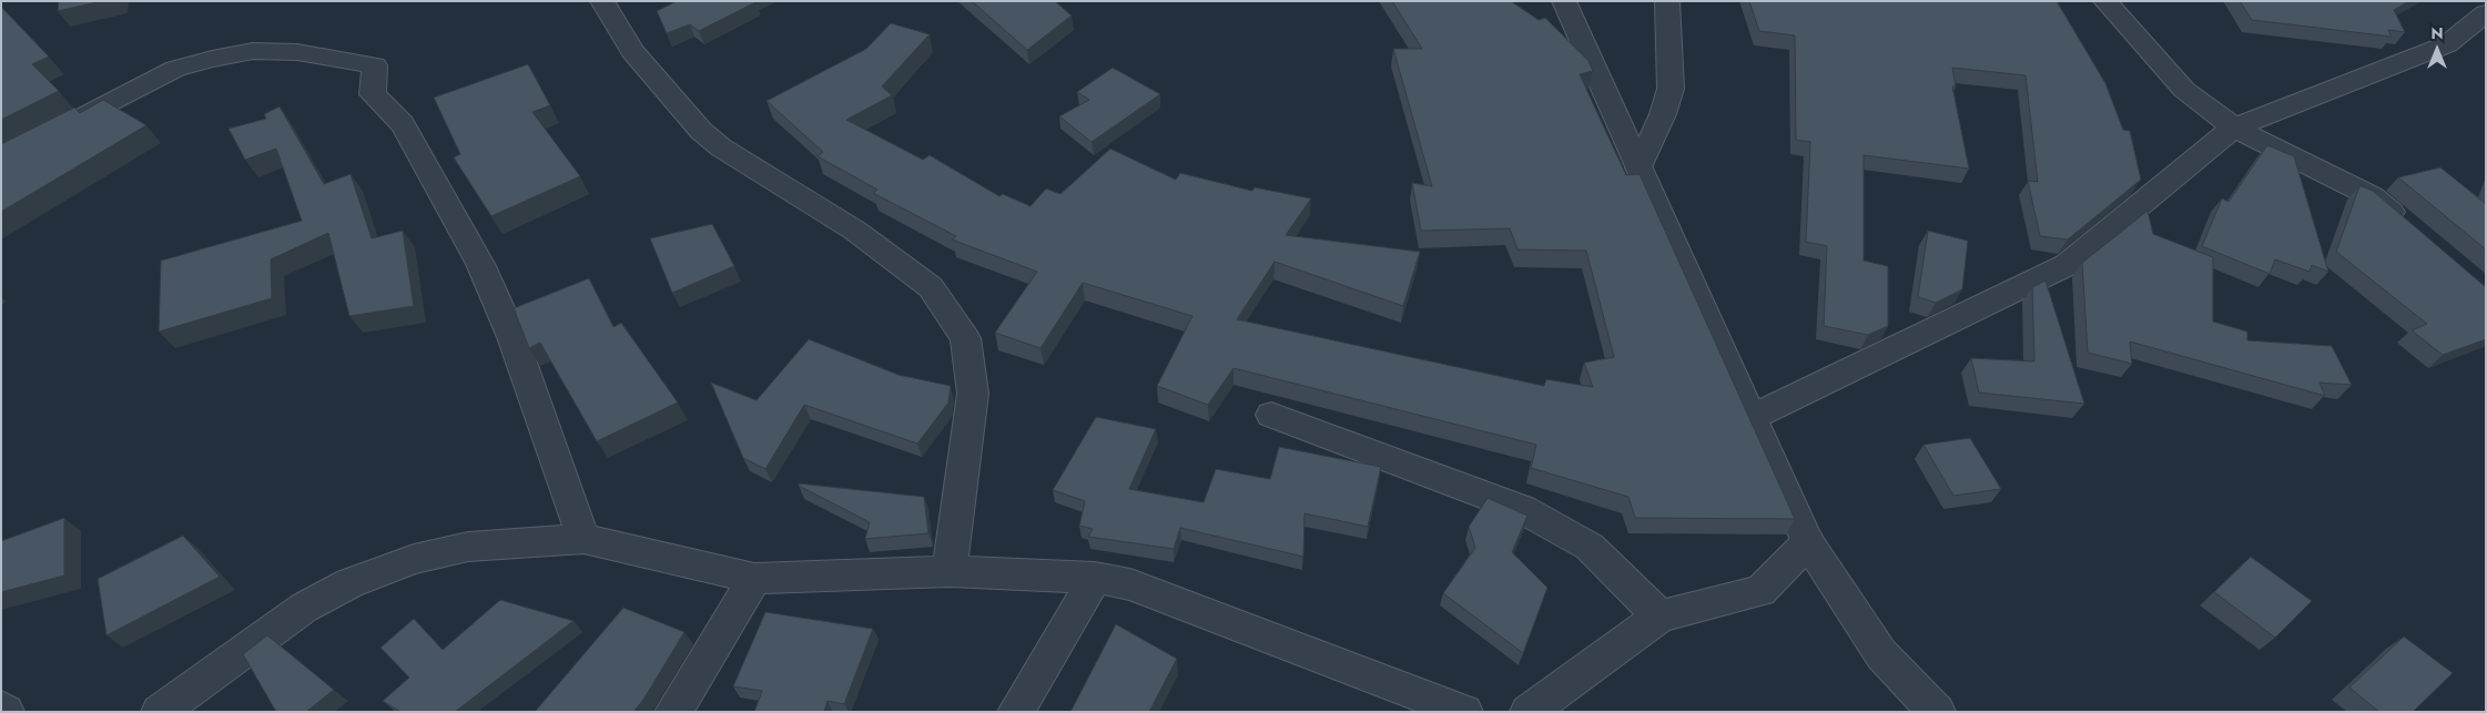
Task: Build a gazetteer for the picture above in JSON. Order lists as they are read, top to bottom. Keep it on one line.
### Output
{"north":"top"}
